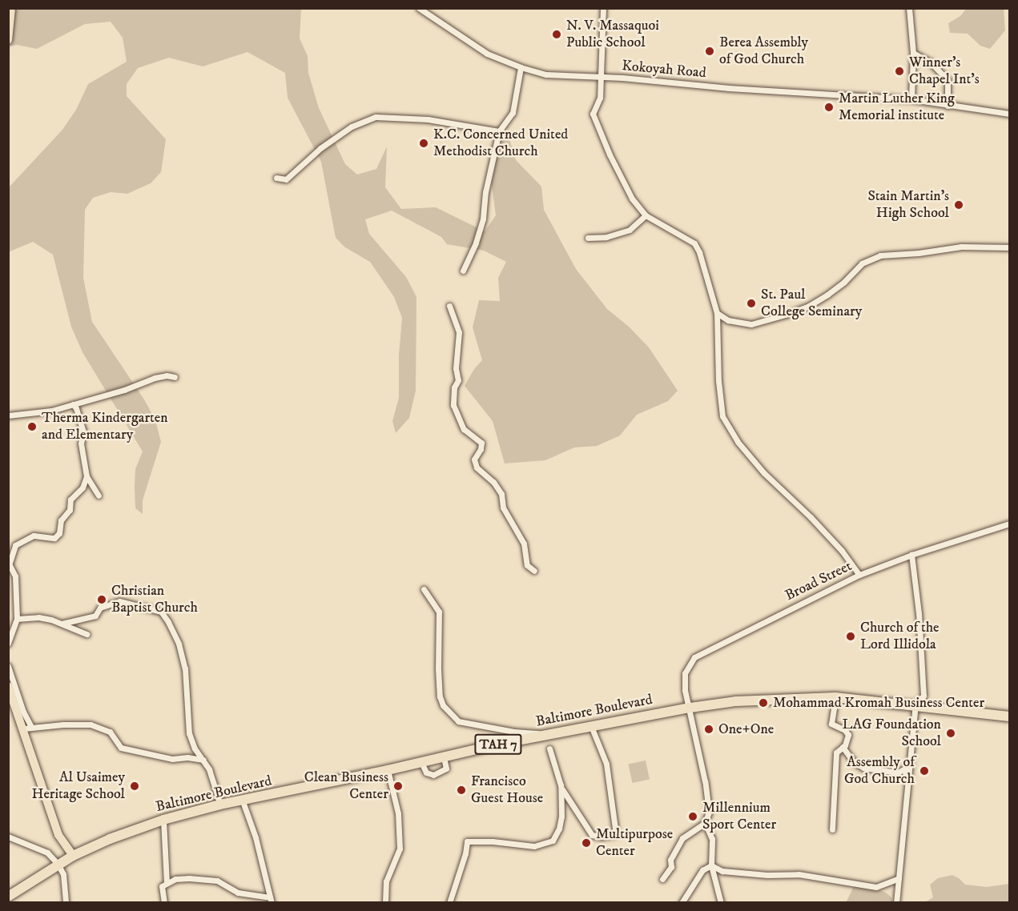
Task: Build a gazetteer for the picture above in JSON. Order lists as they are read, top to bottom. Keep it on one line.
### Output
{"streets":{"highway":["Baltimore Boulevard","TAH 7"],"street":["Kokoyah Road","Broad Street"]},"crossings":[["Broad Street","Baltimore Boulevard"]],"places":["N. V. Massaquoi Public School","Berea Assembly of God Church","Winner's Chapel Int's","Martin Luther King Memorial institute","K.C. Concerned United Methodist Church","Stain Martin's High School","St. Paul College Seminary","Therma Kindergarten and Elementary","Christian Baptist Church","Church of the Lord Illidola","Mohammad Kromah Business Center","One+One","LAG Foundation School","Assembly of God Church","Al Usaimey Heritage School","Clean Business Center","Francisco Guest House","Millennium Sport Center","Multipurpose Center"]}
